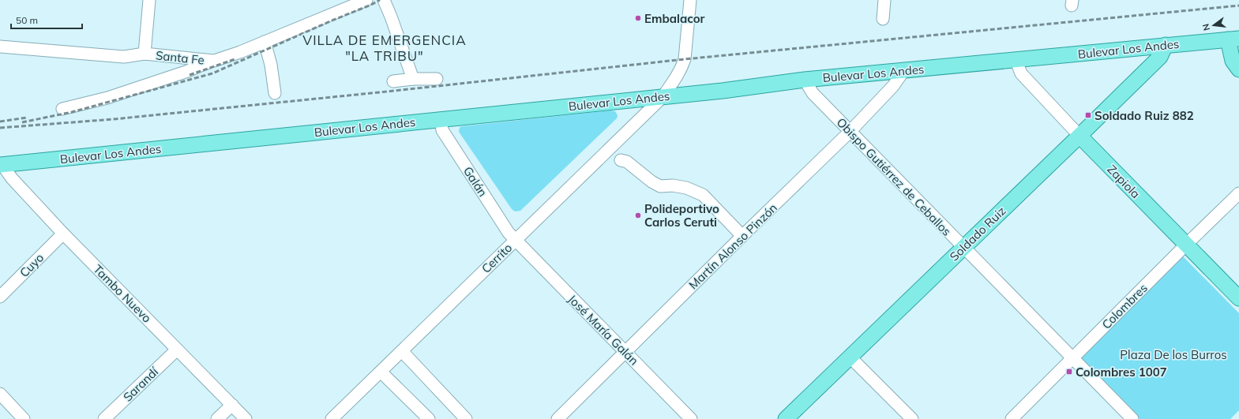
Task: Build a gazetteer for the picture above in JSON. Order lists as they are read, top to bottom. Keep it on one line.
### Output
{"streets":{"main road":["Bulevar Los Andes","Zapiola","Soldado Ruiz"],"street":["Santa Fe","Obispo Gutiérrez de Ceballos","Galán","Martín Alonso Pinzón","Cerrito","Cuyo","Tambo Nuevo","Colombres","José María Galán","Sarandí"]},"crossings":[["Bulevar Los Andes","Obispo Gutiérrez de Ceballos"],["Bulevar Los Andes","Galán"],["Bulevar Los Andes","Zapiola"],["Bulevar Los Andes","Soldado Ruiz"],["Bulevar Los Andes","Martín Alonso Pinzón"],["Bulevar Los Andes","Cerrito"],["Bulevar Los Andes","Tambo Nuevo"],["Obispo Gutiérrez de Ceballos","Soldado Ruiz"],["Obispo Gutiérrez de Ceballos","Martín Alonso Pinzón"],["Obispo Gutiérrez de Ceballos","Colombres"],["Galán","Cerrito"],["Galán","José María Galán"],["Zapiola","Soldado Ruiz"],["Zapiola","Colombres"],["Martín Alonso Pinzón","José María Galán"],["Cerrito","José María Galán"],["Cuyo","Tambo Nuevo"],["Tambo Nuevo","Sarandí"]],"districts":["VILLA DE EMERGENCIA \"LA TRIBU\""],"parks":["Plaza De los Burros"],"places":{"other":["Embalacor","Polideportivo Carlos Ceruti"],"transit":["Soldado Ruiz 882","Colombres 1007"]},"scale_bar":"50 m","north":"left"}
